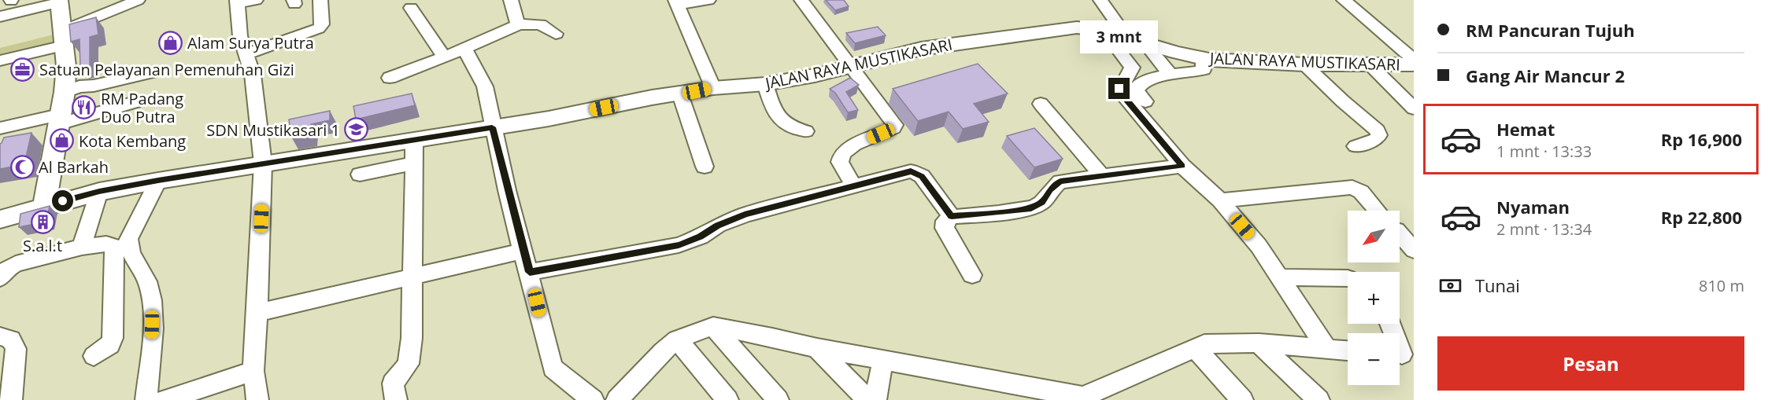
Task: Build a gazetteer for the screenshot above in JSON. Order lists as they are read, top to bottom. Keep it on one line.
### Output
{"streets":{"main road":["JALAN RAYA MUSTIKASARI"]},"places":{"shop":["Alam Surya Putra","Kota Kembang"],"office":["Satuan Pelayanan Pemenuhan Gizi"],"restaurant":["RM Padang Duo Putra"],"school or university":["SDN Mustikasari 1"],"mosque":["Al Barkah"],"building":["S.a.l.t"]},"north":"bottom left","page":{"banner":["RM Pancuran Tujuh","Gang Air Mancur 2"],"bubble":"3 mnt","list":[{"name":"Hemat","note":"1 mnt · 13:33","value":"Rp 16,900"},{"name":"Nyaman","note":"2 mnt · 13:34","value":"Rp 22,800"}],"map_buttons":["+","−"],"pay":["Tunai","810 m"],"buttons":"Pesan"}}
